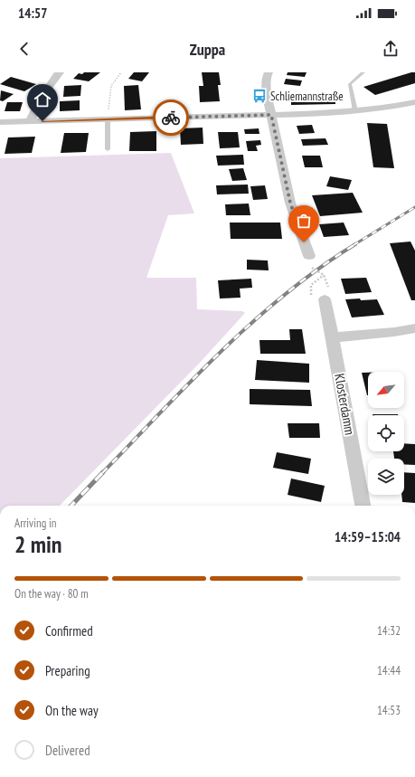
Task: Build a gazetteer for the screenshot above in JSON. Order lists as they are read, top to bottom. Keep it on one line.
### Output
{"streets":{"street":["Klosterdamm"]},"places":{"bus stop":["Schliemannstraße"]},"north":"bottom left","page":{"status":"14:57","header":"Zuppa","heading":["2 min","Arriving in","14:59–15:04"],"bar":"On the way · 80 m","list":[["Confirmed","14:32"],["Preparing","14:44"],["On the way","14:53"],"Delivered"]}}
